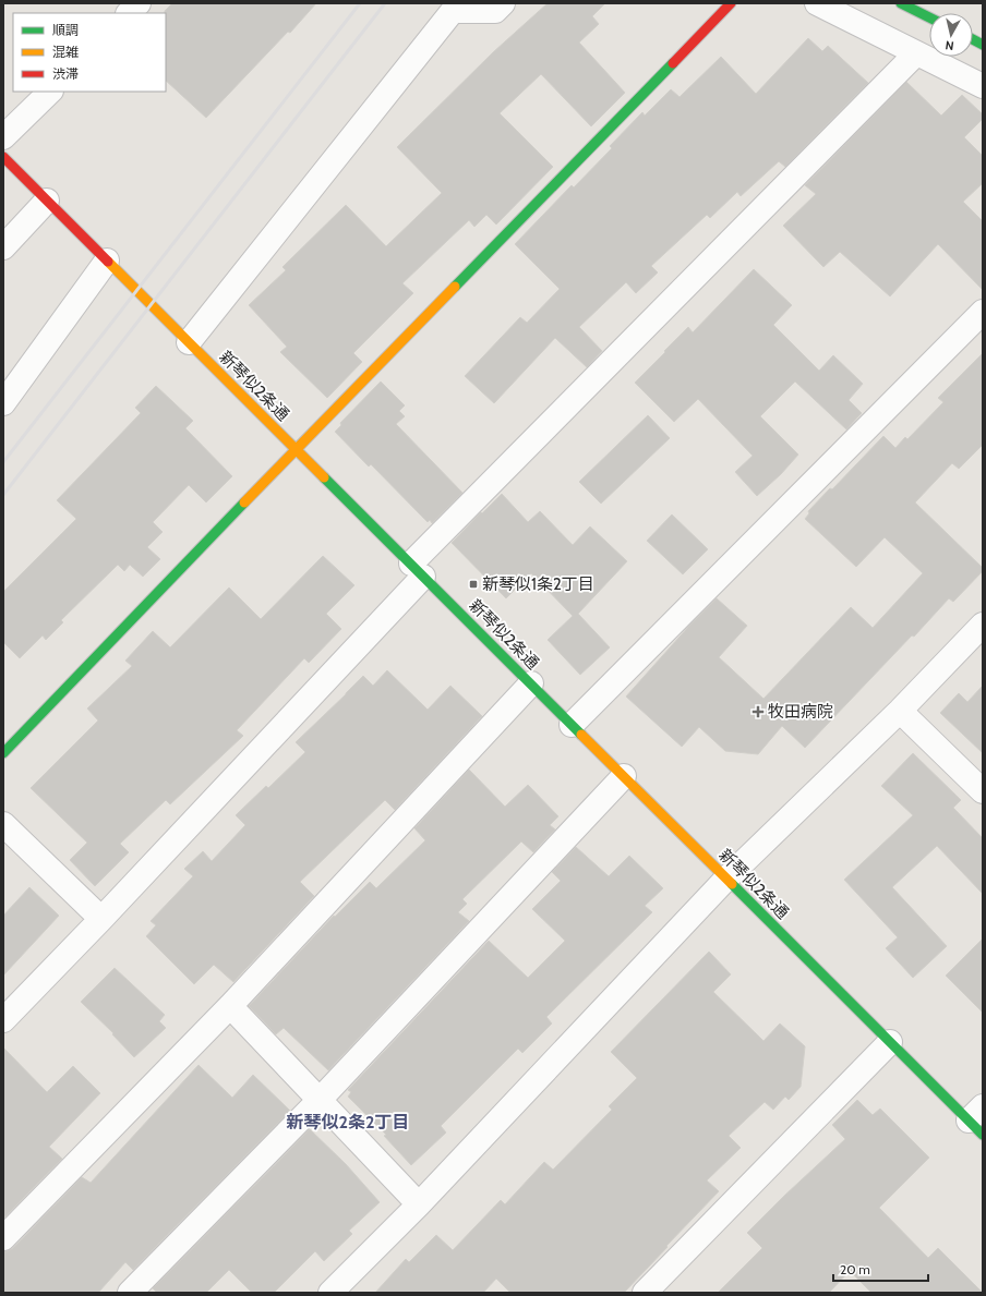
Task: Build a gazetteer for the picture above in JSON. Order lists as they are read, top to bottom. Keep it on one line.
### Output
{"streets":{"main road":["新琴似2条通"]},"districts":["新琴似2条2丁目"],"places":{"transit":["新琴似1条2丁目"],"health":["牧田病院"]},"legend":["順調","混雑","渋滞"],"scale_bar":"20 m","north":"bottom"}
